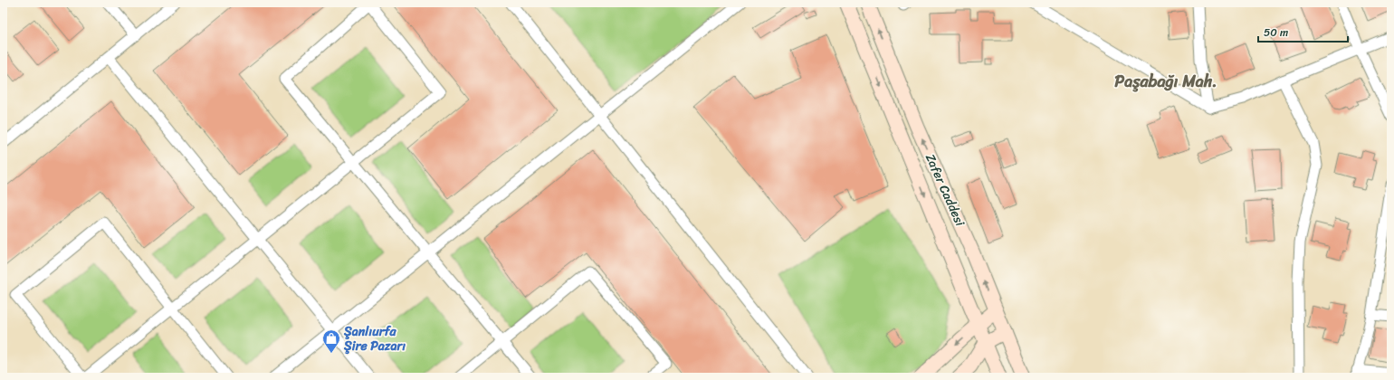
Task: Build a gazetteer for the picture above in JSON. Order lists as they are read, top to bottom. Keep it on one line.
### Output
{"streets":{"main road":["Zafer Caddesi"]},"districts":["Paşabağı Mah."],"places":{"shop":["Şanlıurfa Şire Pazarı"]},"scale_bar":"50 m"}
